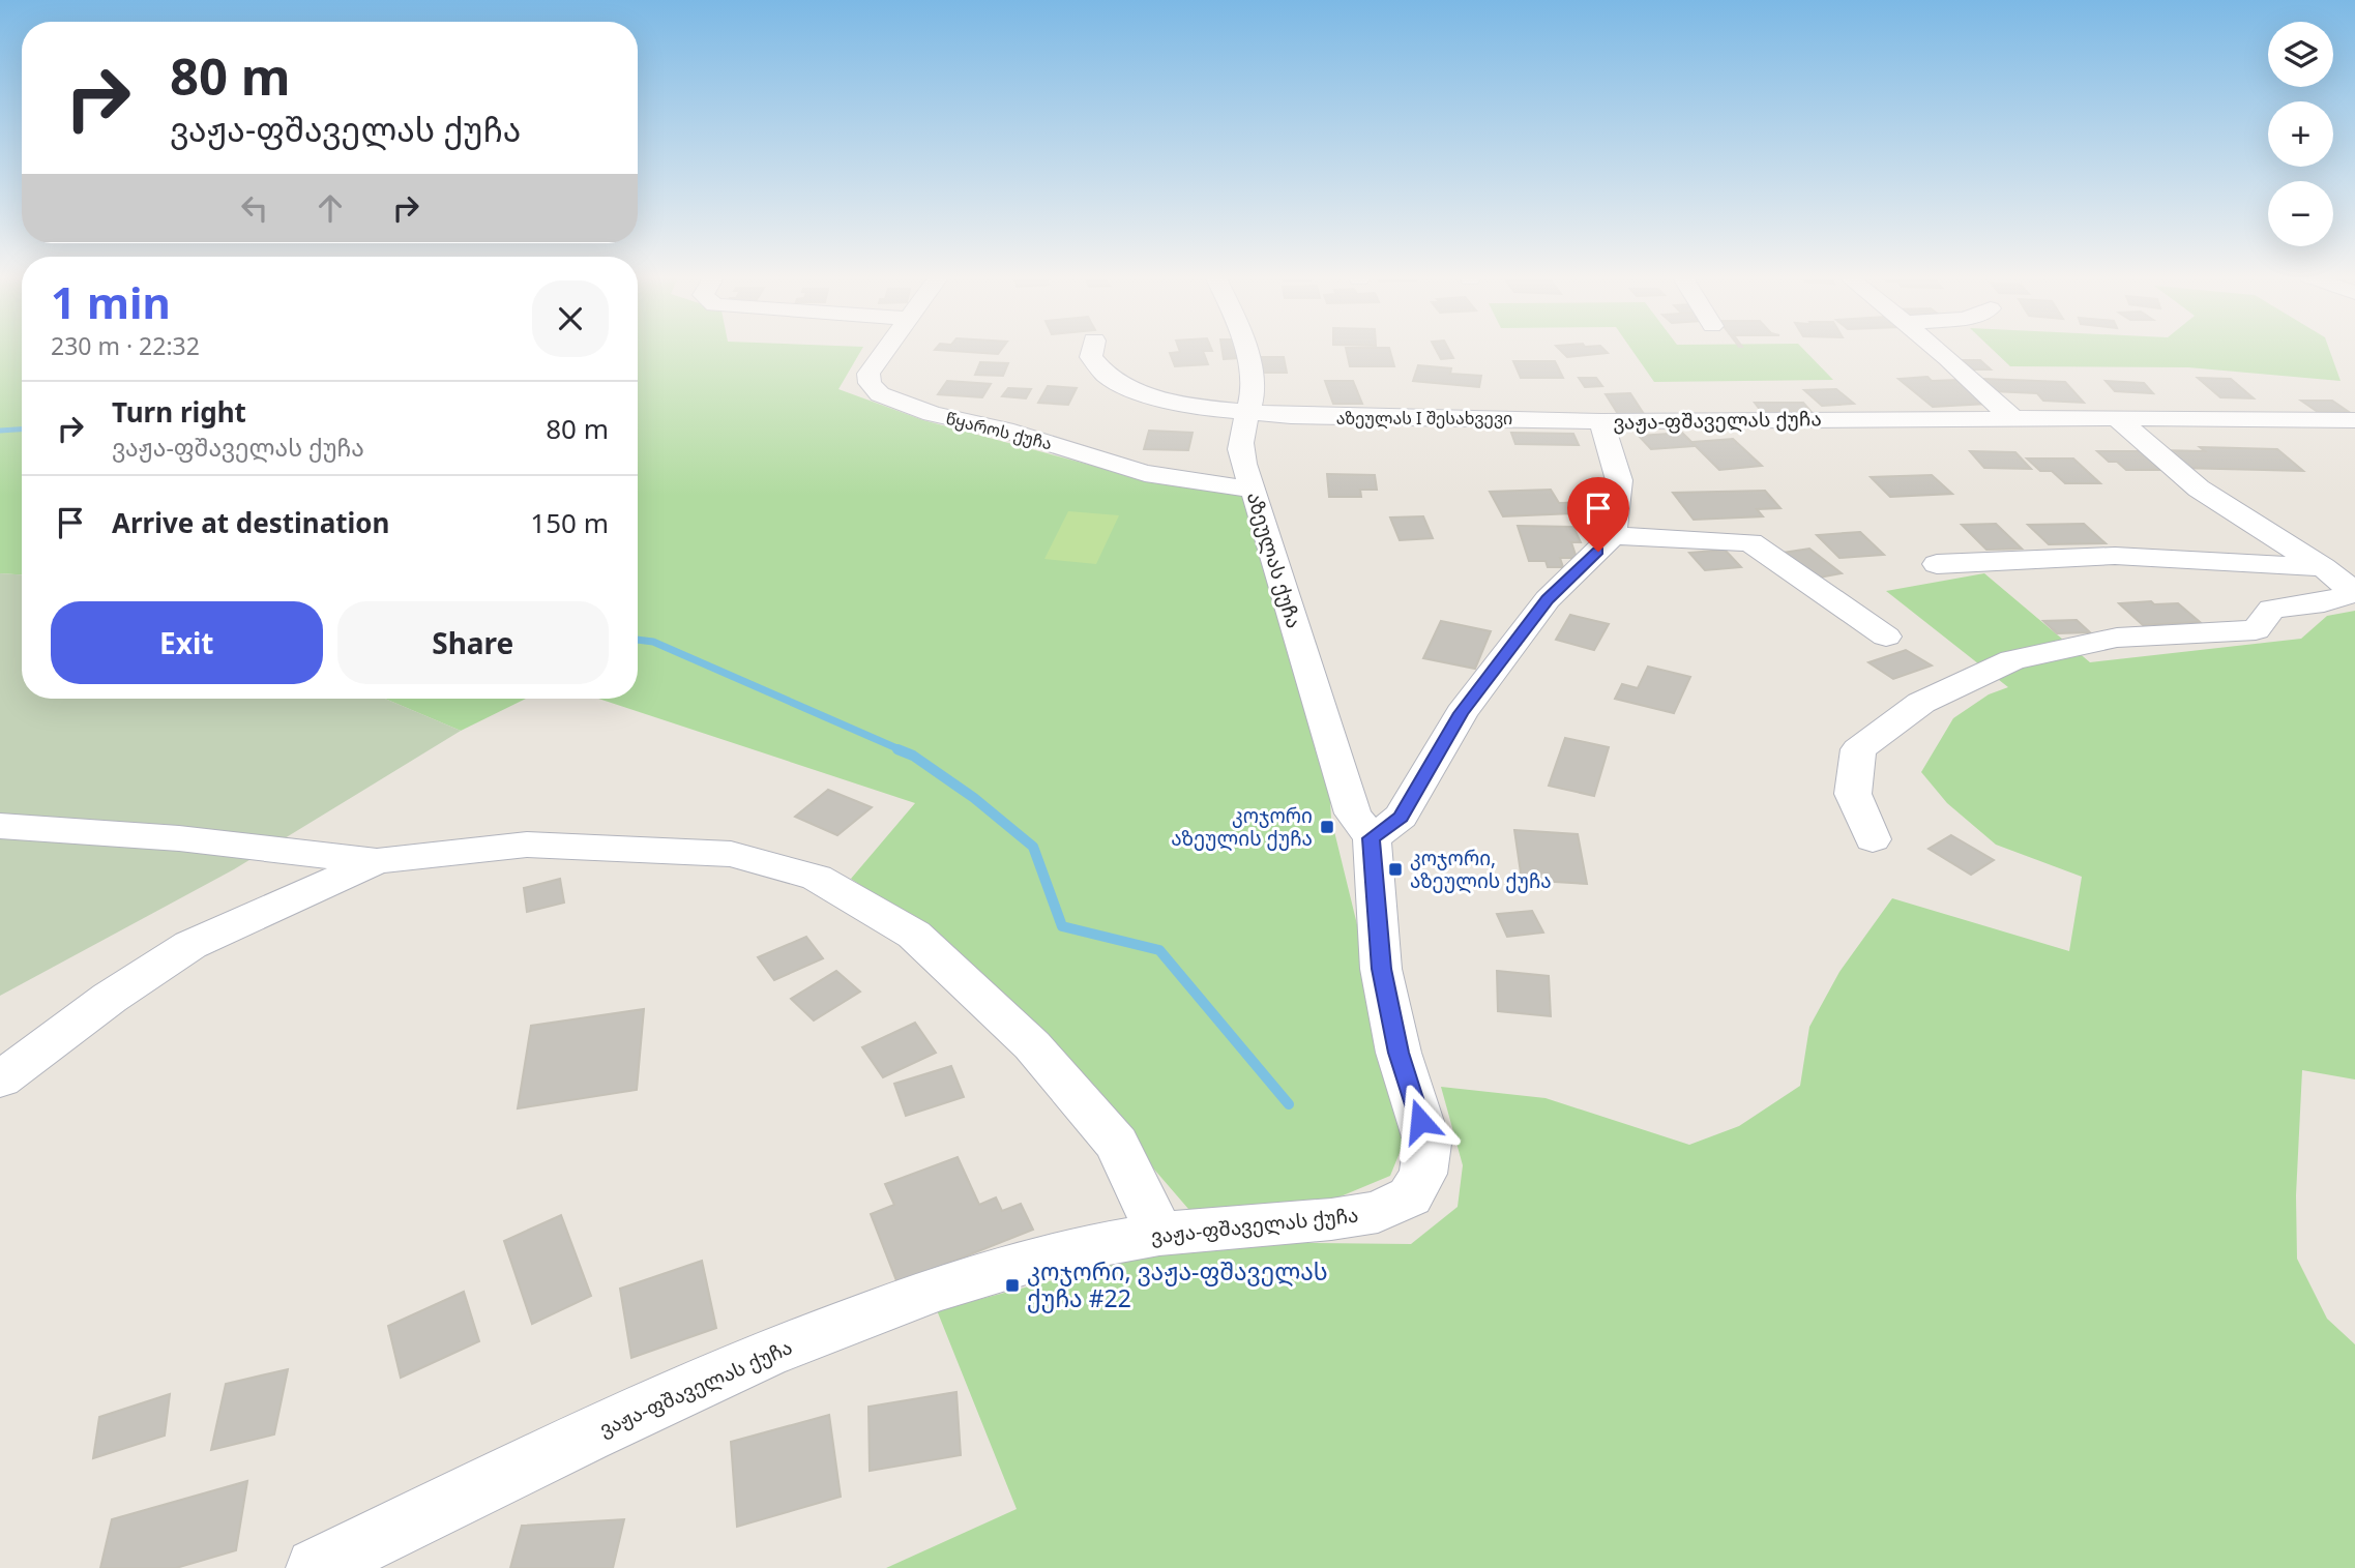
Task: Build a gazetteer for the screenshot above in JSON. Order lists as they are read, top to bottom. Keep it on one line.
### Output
{"streets":{"street":["აზეულას I შესახვევი","ვაჟა-ფშაველას ქუჩა","წყაროს ქუჩა","აზეულას ქუჩა"]},"crossings":[["აზეულას I შესახვევი","ვაჟა-ფშაველას ქუჩა"],["აზეულას I შესახვევი","აზეულას ქუჩა"],["ვაჟა-ფშაველას ქუჩა","აზეულას ქუჩა"],["წყაროს ქუჩა","აზეულას ქუჩა"]],"places":{"transit":["კოჯორი აზეულის ქუჩა","კოჯორი, აზეულის ქუჩა","კოჯორი, ვაჟა-ფშაველას ქუჩა #22"]},"page":{"map_buttons":["+","−"],"turn":["80 m","ვაჟა-ფშაველას ქუჩა"],"heading":["1 min","230 m · 22:32"],"list":[{"name":"Turn right","note":"ვაჟა-ფშაველას ქუჩა","value":"80 m"},{"name":"Arrive at destination","value":"150 m"}],"buttons":["Exit","Share"]}}
